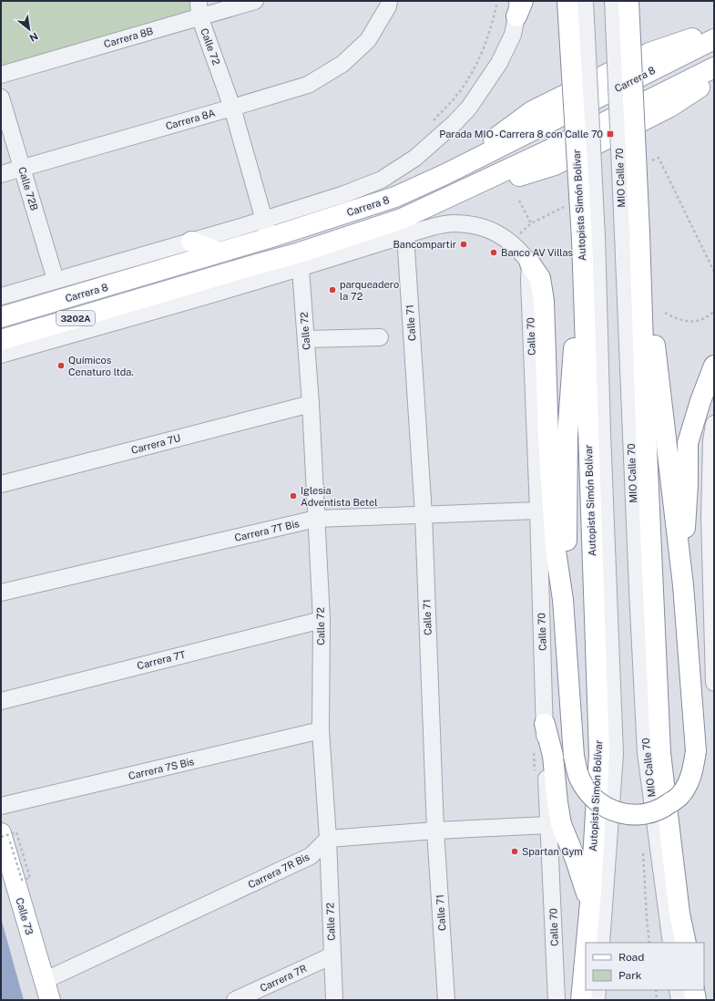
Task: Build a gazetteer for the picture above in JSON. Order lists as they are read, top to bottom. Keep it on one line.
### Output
{"streets":{"main road":["Carrera 8","Autopista Simón Bolívar","3202A","Calle 73"],"street":["Carrera 8B","Calle 72","Carrera 8A","MIO Calle 70","Calle 72B","Calle 71","Calle 70","Carrera 7U","Carrera 7T Bis","Carrera 7T","Carrera 7S Bis","Carrera 7R Bis","Carrera 7R"]},"crossings":[["Carrera 8B","Calle 72"],["Calle 72","Carrera 8"],["Calle 72","Carrera 8A"],["Calle 72","Carrera 7U"],["Calle 72","Carrera 7T Bis"],["Calle 72","Carrera 7T"],["Calle 72","Carrera 7S Bis"],["Calle 72","Carrera 7R Bis"],["Calle 72","Carrera 7R"],["Carrera 8","Calle 72B"],["Carrera 8A","Calle 72B"],["Calle 71","Carrera 7T Bis"],["Calle 70","Carrera 7T Bis"],["Carrera 7R Bis","Calle 73"]],"places":{"transit":["Parada MIO - Carrera 8 con Calle 70"],"other":["Bancompartir","Banco AV Villas","parqueadero la 72","Químicos Cenaturo ltda.","Iglesia Adventista Betel","Spartan Gym"]},"legend":["Road","Park"],"north":"bottom right"}
